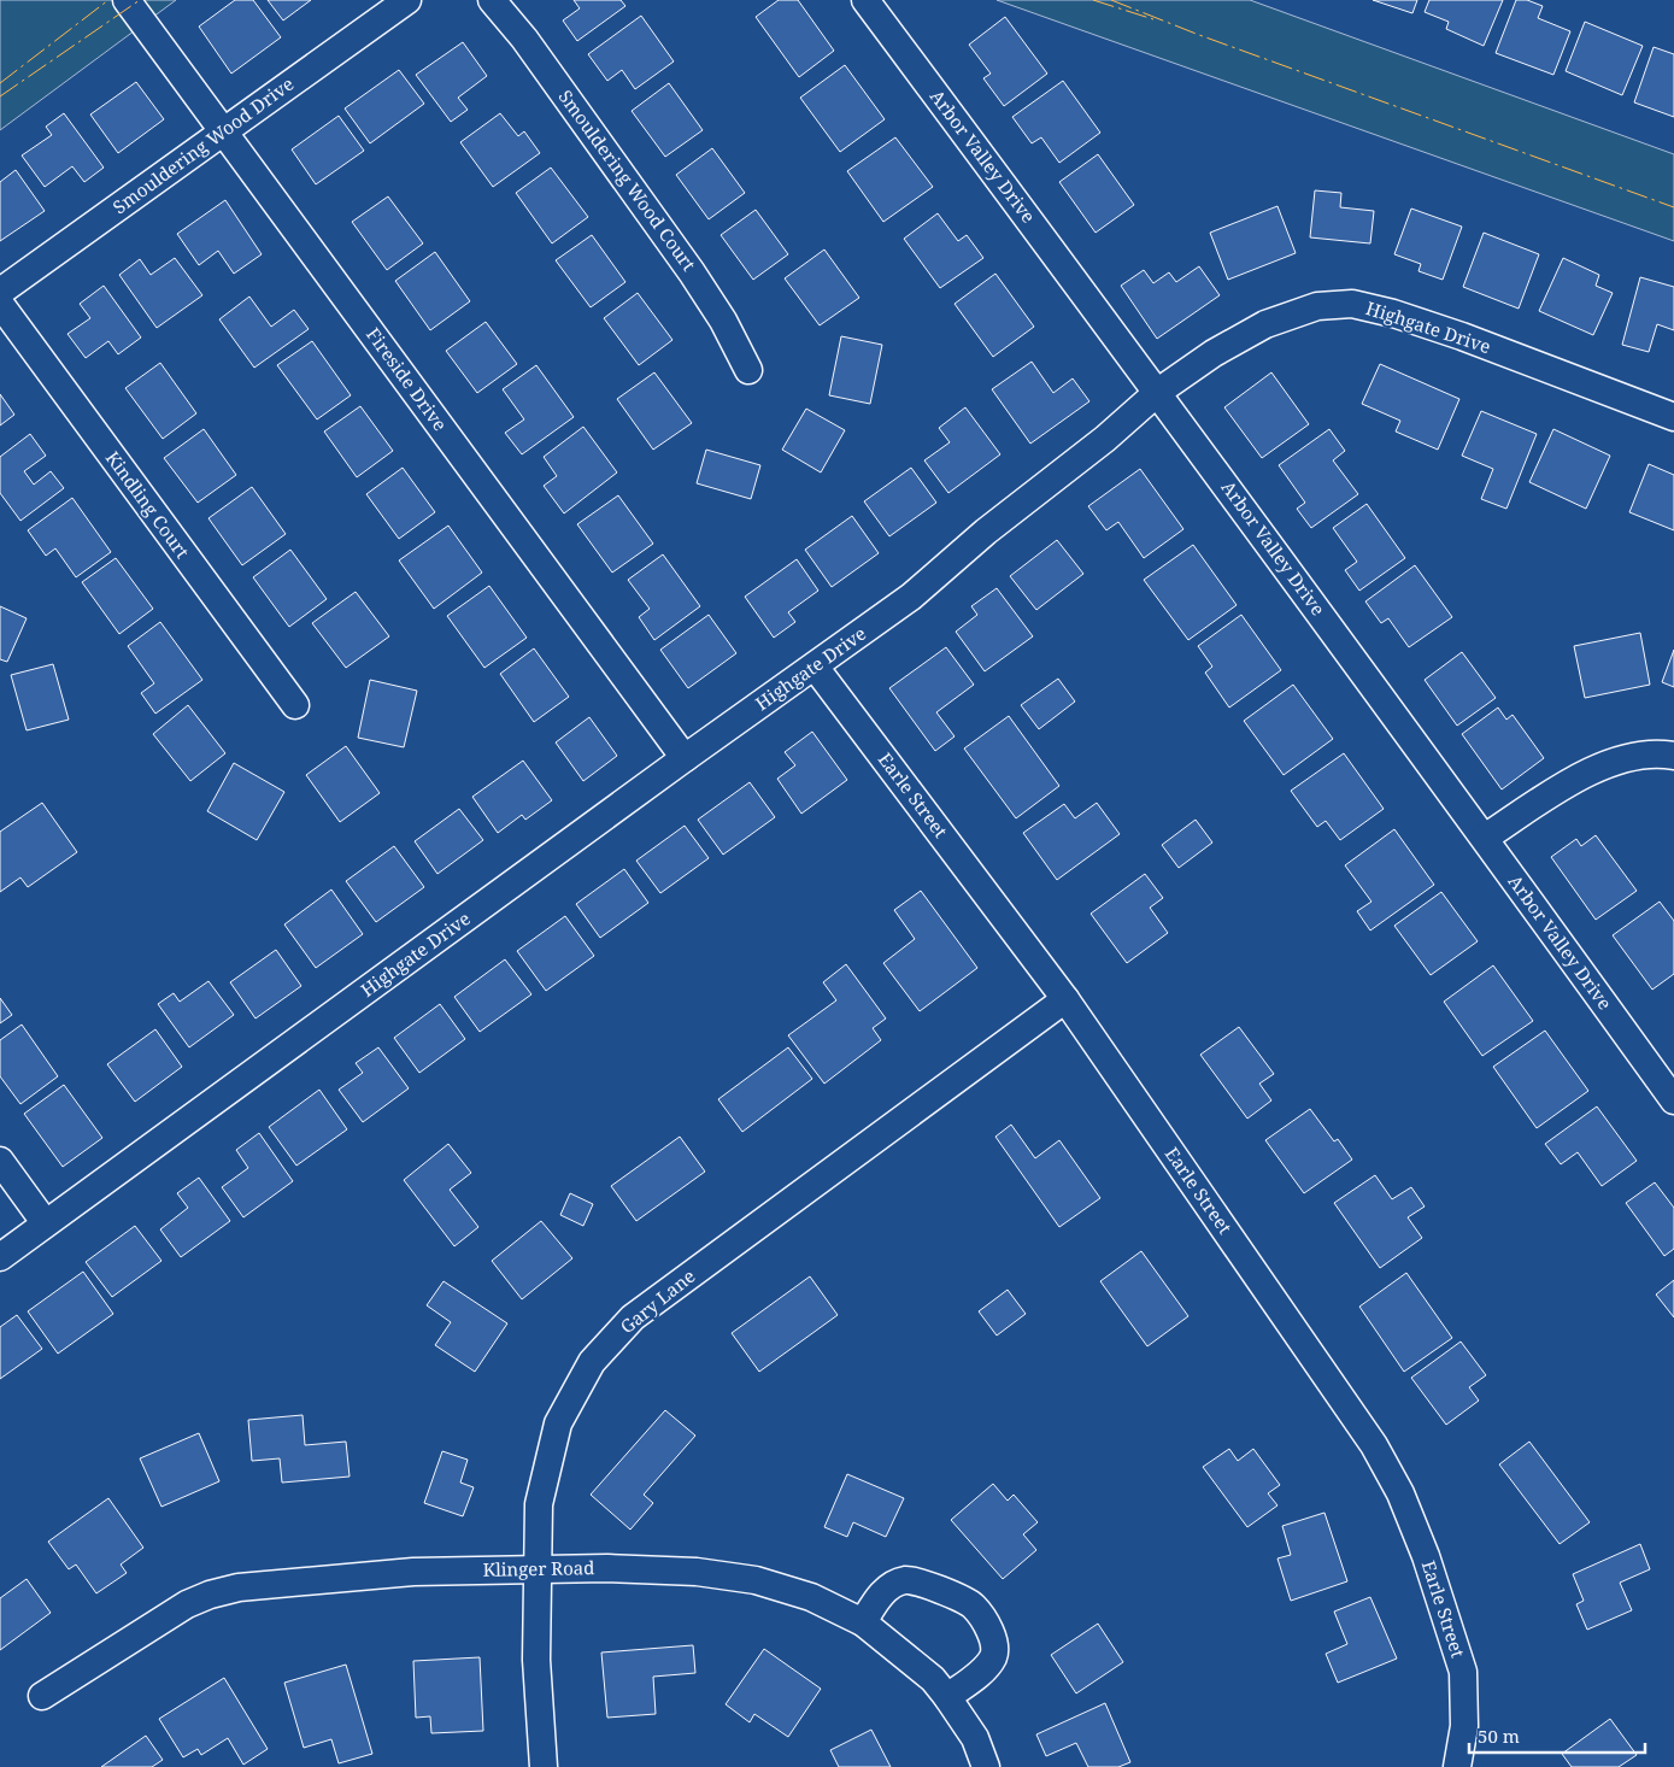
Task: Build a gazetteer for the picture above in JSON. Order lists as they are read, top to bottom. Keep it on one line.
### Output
{"streets":{"street":["Smouldering Wood Drive","Arbor Valley Drive","Smouldering Wood Court","Highgate Drive","Fireside Drive","Kindling Court","Earle Street","Gary Lane","Klinger Road"]},"crossings":[["Smouldering Wood Drive","Fireside Drive"],["Arbor Valley Drive","Highgate Drive"],["Highgate Drive","Fireside Drive"],["Highgate Drive","Earle Street"],["Earle Street","Gary Lane"],["Gary Lane","Klinger Road"]],"scale_bar":"50 m"}
